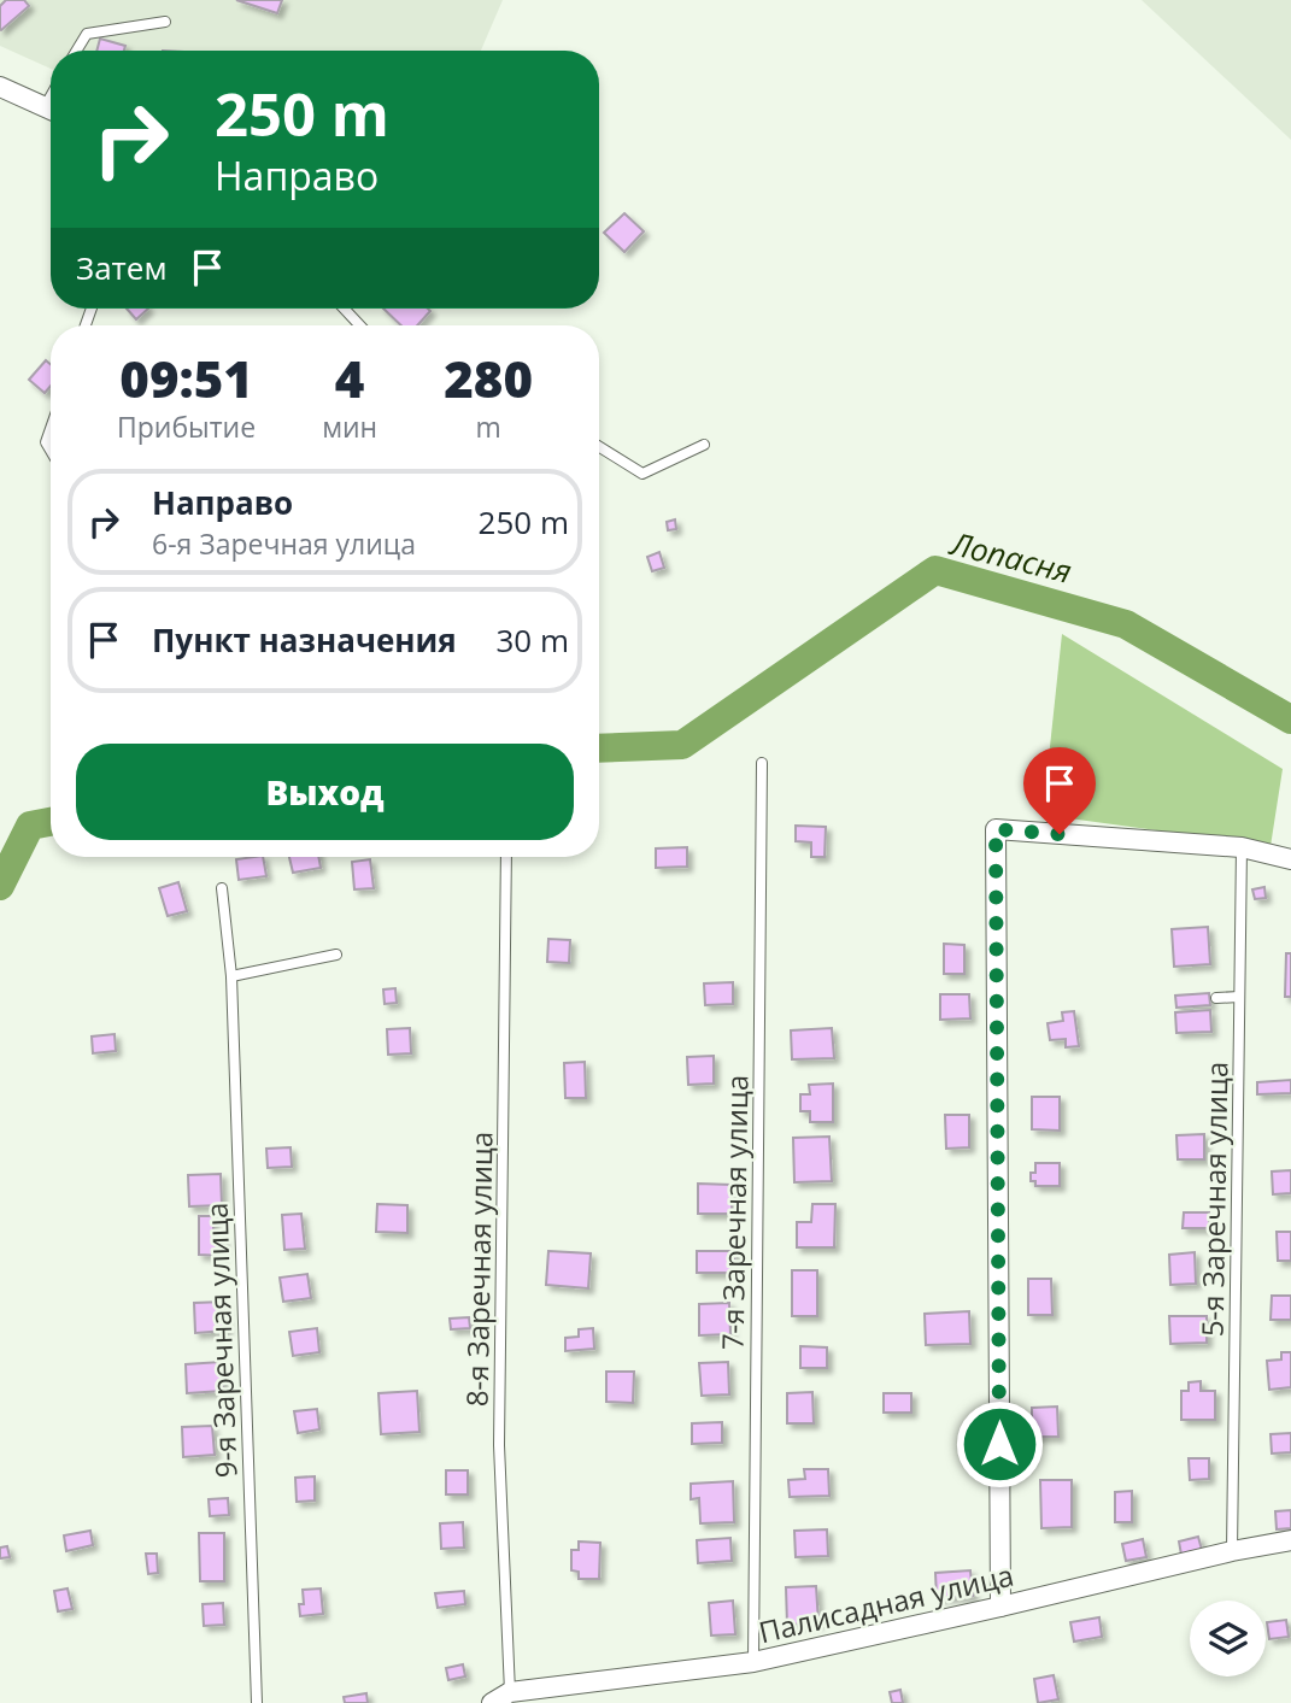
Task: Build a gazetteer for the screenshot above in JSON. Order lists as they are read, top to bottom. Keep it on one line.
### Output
{"streets":{"street":["Палисадная улица"],"lane":["5-я Заречная улица","7-я Заречная улица","8-я Заречная улица","9-я Заречная улица"]},"crossings":[["5-я Заречная улица","Палисадная улица"],["7-я Заречная улица","Палисадная улица"],["8-я Заречная улица","Палисадная улица"]],"water":["Лопасня"],"page":{"turn":["250 m","Направо"],"then":"Затем","eta":["09:51","Прибытие","4","мин","280","m"],"list":[{"name":"Направо","note":"6-я Заречная улица","value":"250 m"},{"name":"Пункт назначения","value":"30 m"}],"buttons":"Выход"}}
